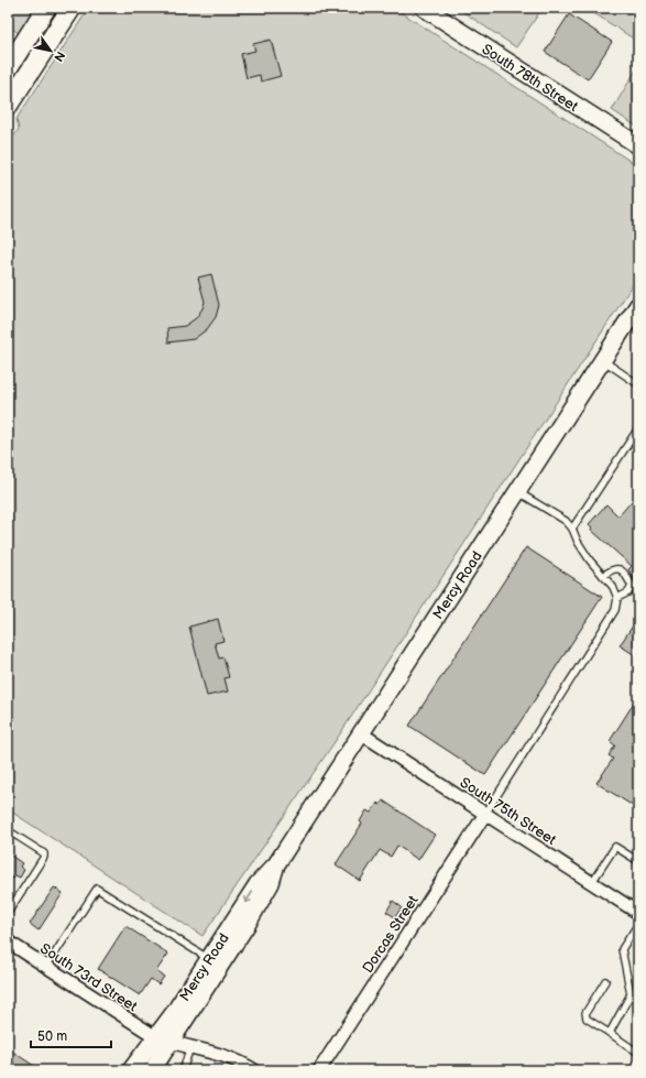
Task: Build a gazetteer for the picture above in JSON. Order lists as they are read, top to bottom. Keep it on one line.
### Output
{"streets":{"main road":["South 78th Street","Mercy Road"],"street":["South 75th Street","Dorcas Street","South 73rd Street"]},"crossings":[["Mercy Road","South 75th Street"],["Mercy Road","South 73rd Street"],["South 75th Street","Dorcas Street"]],"scale_bar":"50 m","north":"bottom right"}
